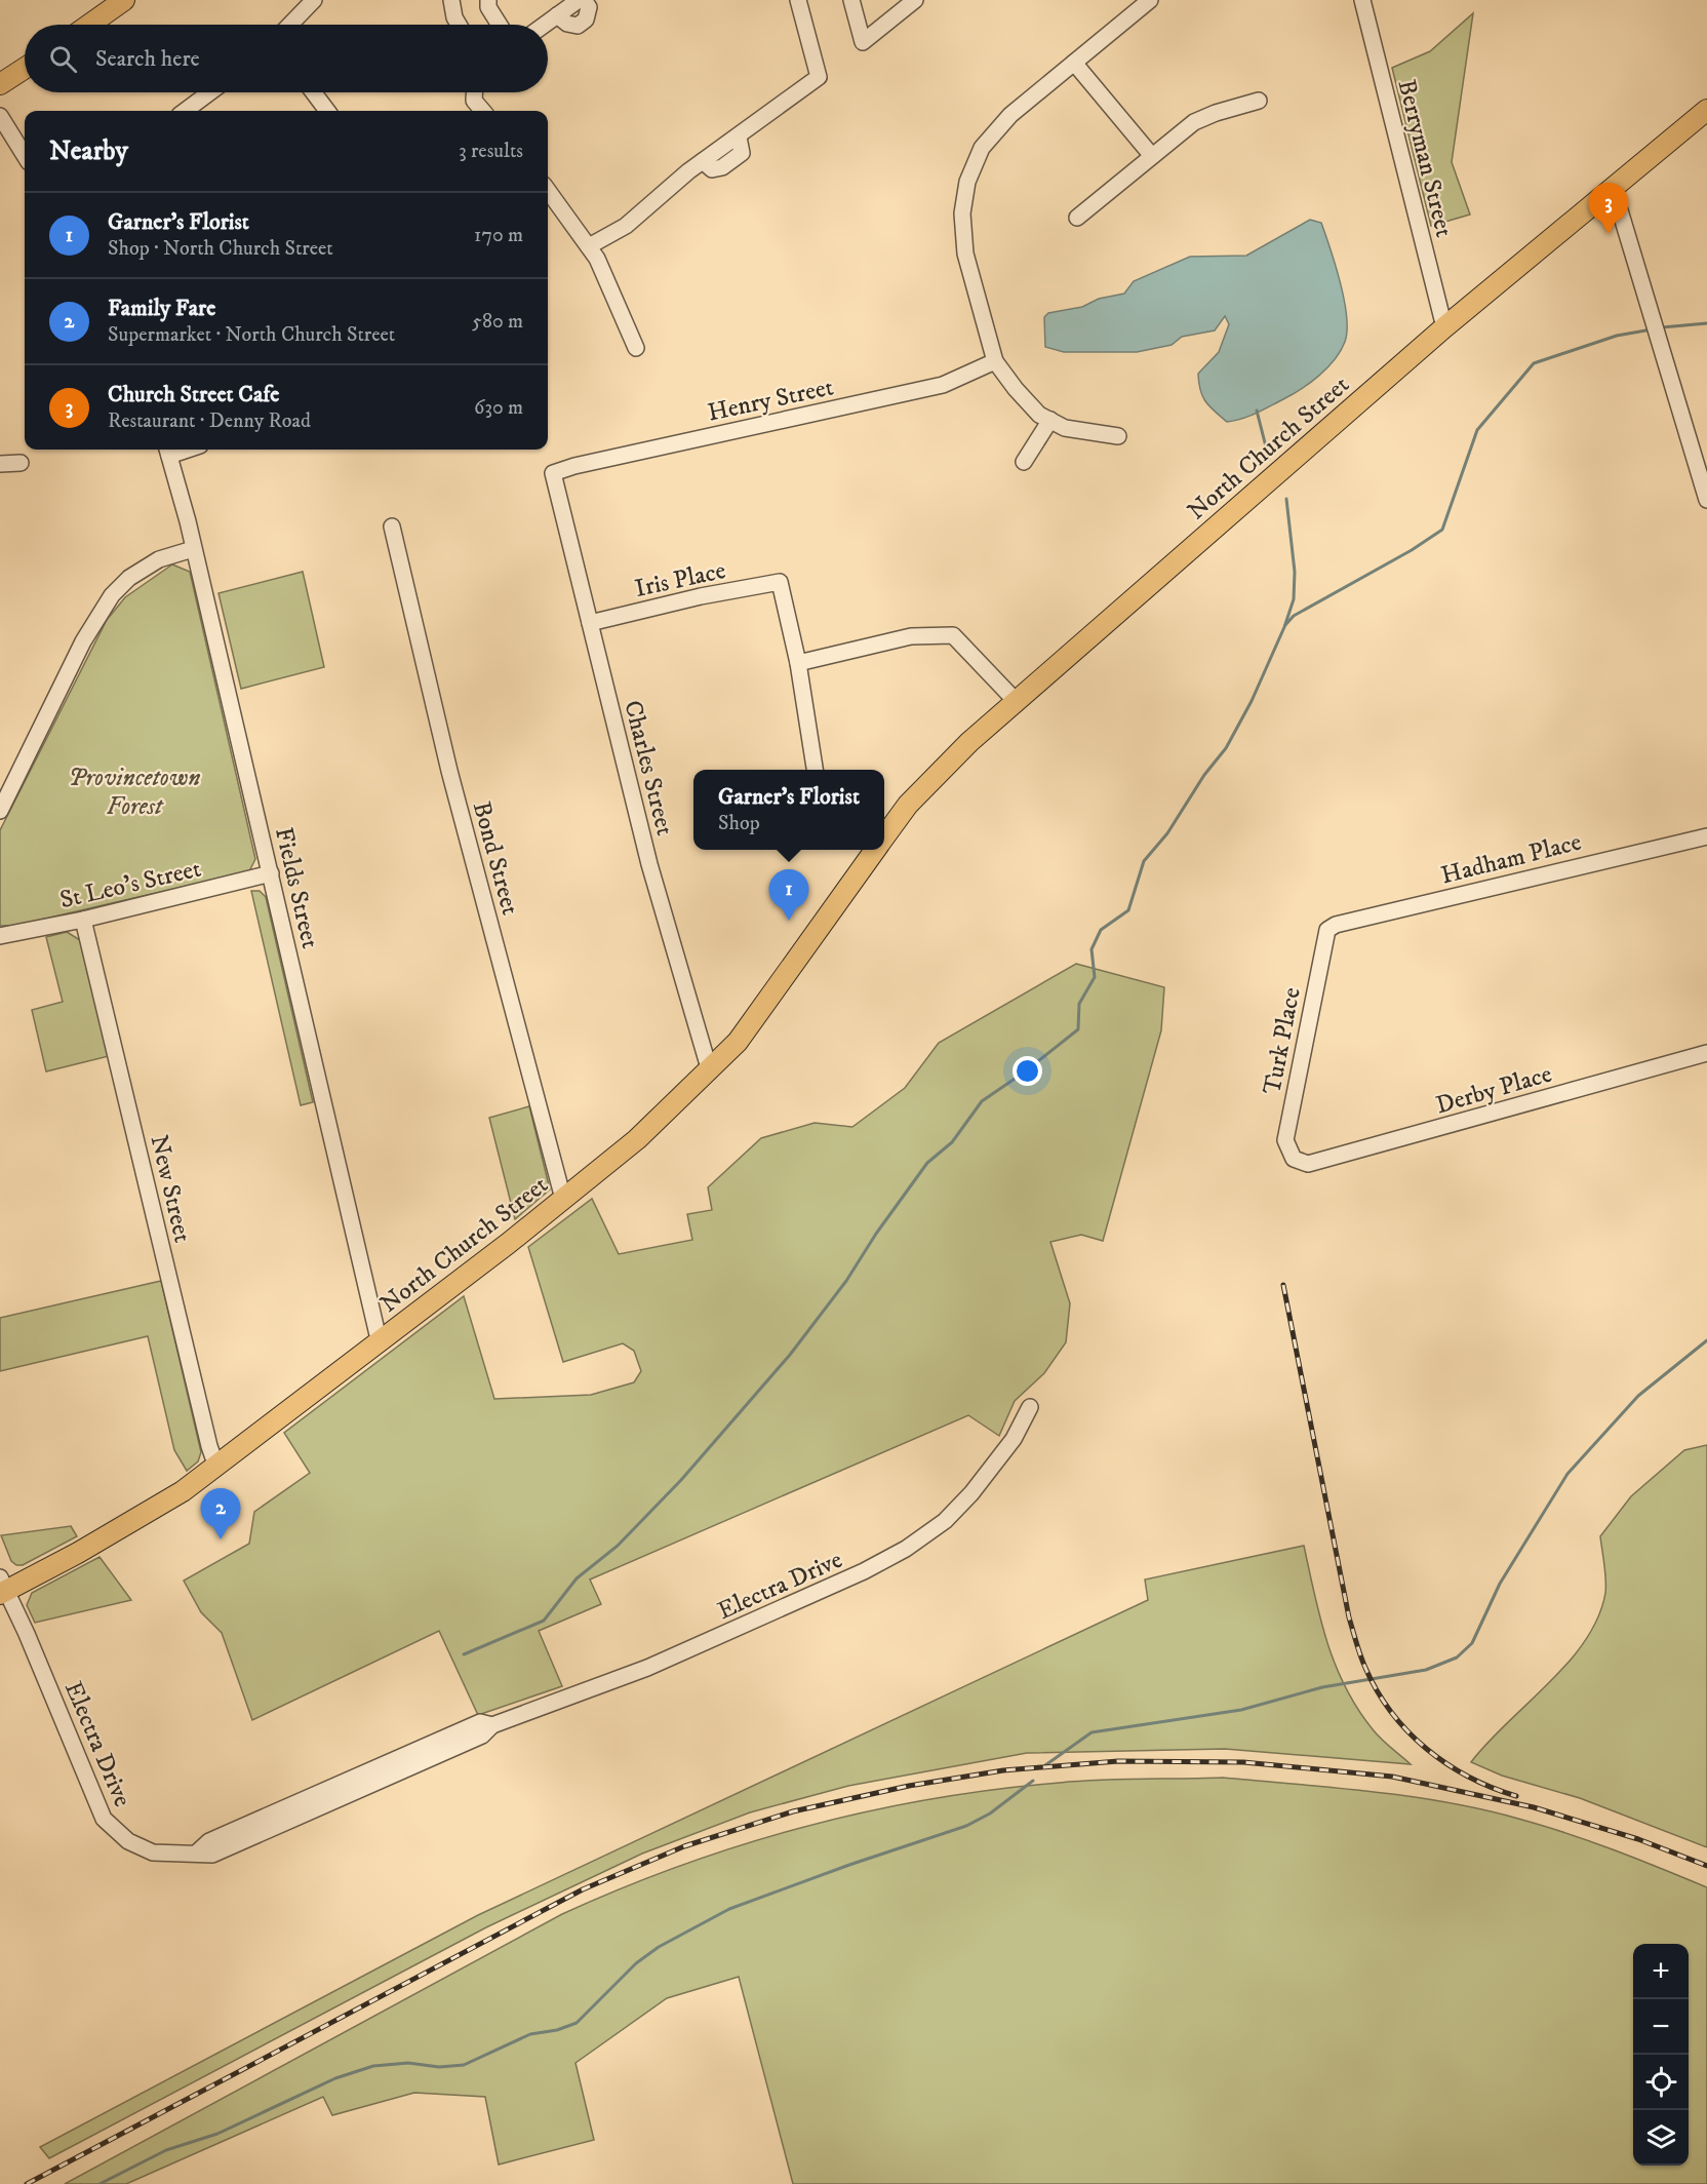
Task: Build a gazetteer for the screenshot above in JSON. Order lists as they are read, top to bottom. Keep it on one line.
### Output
{"streets":{"main road":["North Church Street"],"street":["Berryman Street","Henry Street","Iris Place","Charles Street","Bond Street","Hadham Place","St Leo's Street","Fields Street","Turk Place","Derby Place","New Street","Electra Drive"]},"crossings":[["Berryman Street","North Church Street"],["Henry Street","Charles Street"],["North Church Street","Charles Street"],["North Church Street","Bond Street"],["North Church Street","Fields Street"],["North Church Street","New Street"],["North Church Street","Electra Drive"],["Iris Place","Charles Street"],["Hadham Place","Turk Place"],["St Leo's Street","Fields Street"],["St Leo's Street","New Street"],["Turk Place","Derby Place"]],"parks":["Provincetown Forest"],"page":{"search":"Search here","heading":["Nearby","3 results"],"pins":["3","1","2"],"list":[{"mark":"1","name":"Garner's Florist","note":"Shop · North Church Street","value":"170 m"},{"mark":"2","name":"Family Fare","note":"Supermarket · North Church Street","value":"580 m"},{"mark":"3","name":"Church Street Cafe","note":"Restaurant · Denny Road","value":"630 m"}],"popup":["Garner's Florist","Shop"],"map_buttons":["+","−"]}}
